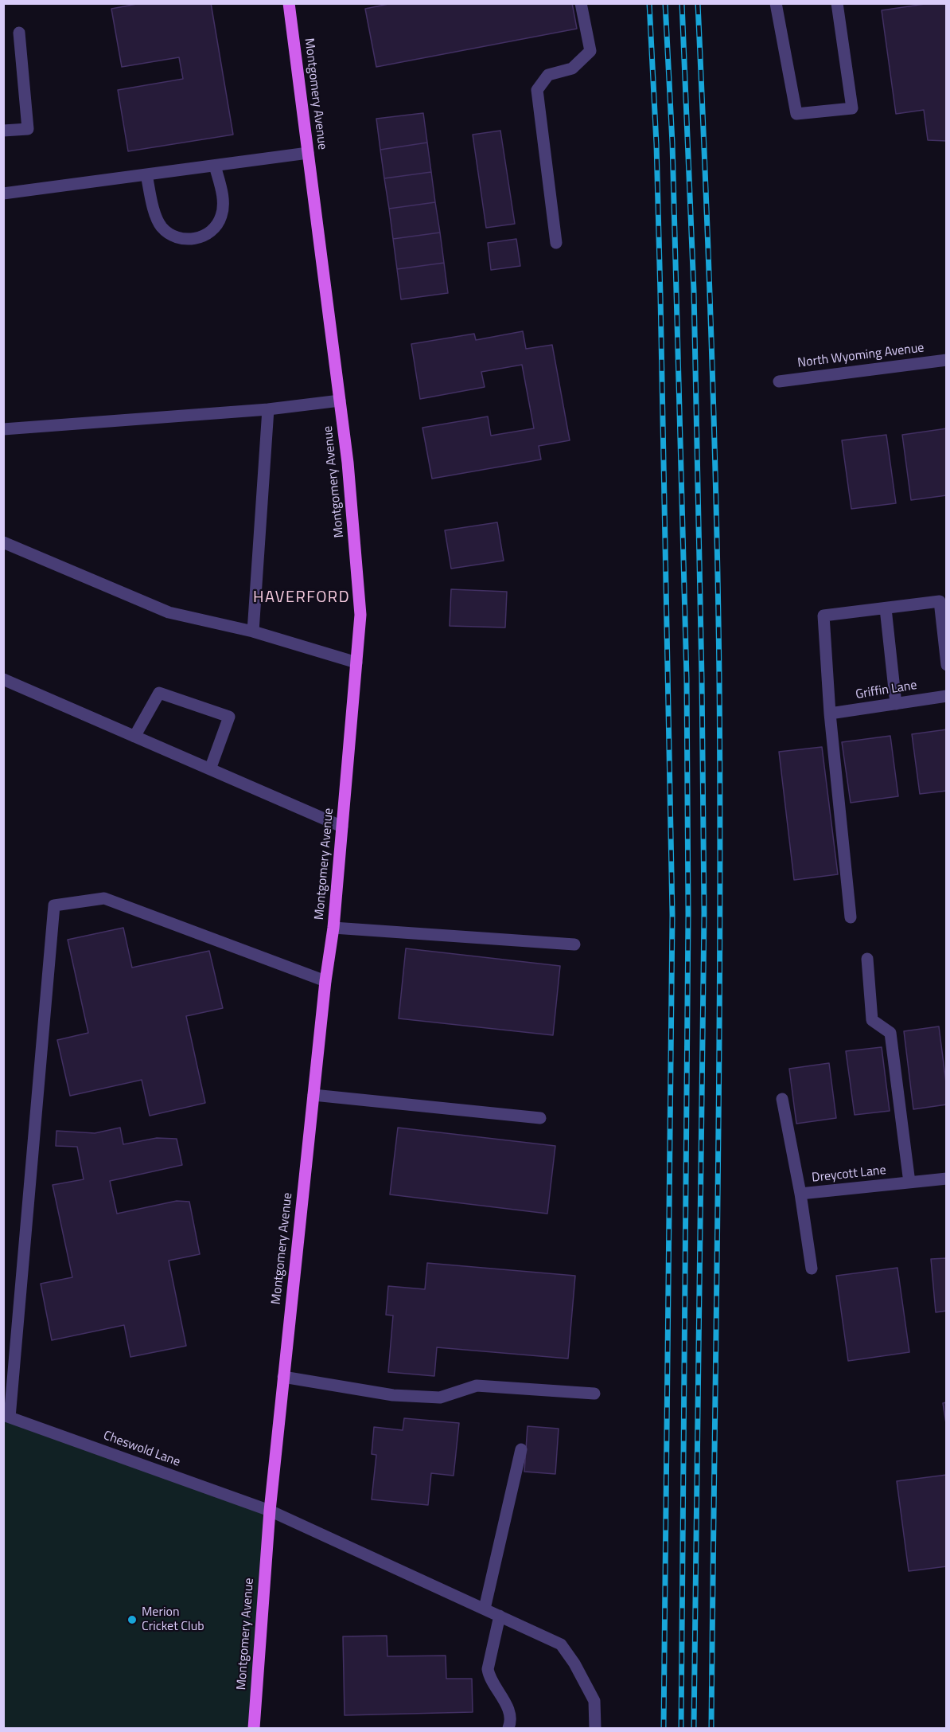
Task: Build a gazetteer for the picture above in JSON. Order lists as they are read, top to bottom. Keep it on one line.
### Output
{"streets":{"main road":["Montgomery Avenue"],"street":["North Wyoming Avenue","Griffin Lane","Dreycott Lane","Cheswold Lane"]},"crossings":[["Montgomery Avenue","Cheswold Lane"]],"districts":["HAVERFORD"],"places":["Merion Cricket Club"]}
